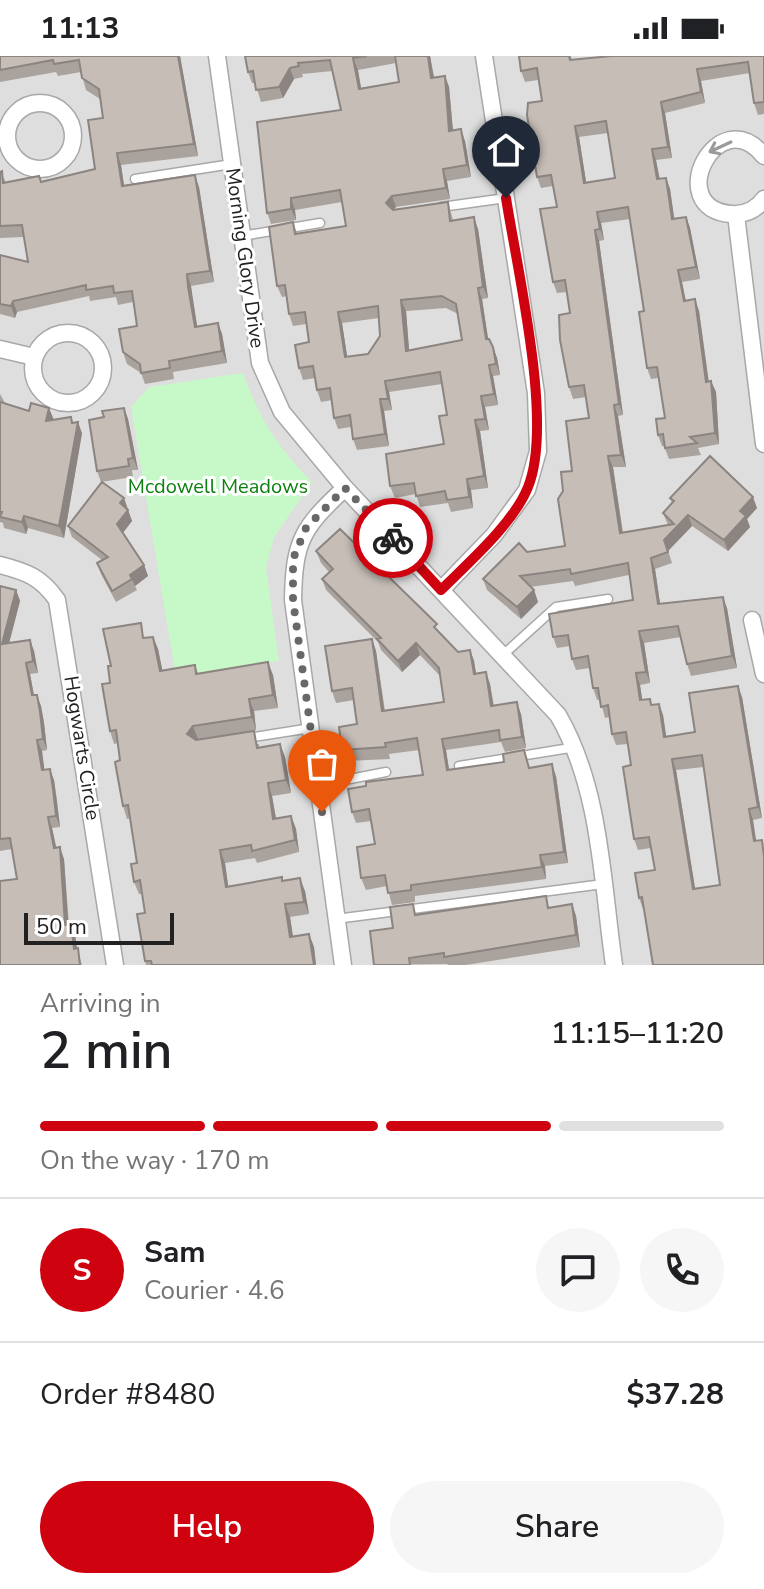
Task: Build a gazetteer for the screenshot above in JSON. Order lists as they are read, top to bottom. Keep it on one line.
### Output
{"streets":{"street":["Morning Glory Drive","Hogwarts Circle"]},"parks":["Mcdowell Meadows"],"scale_bar":"50 m","page":{"status":"11:13","scale":"50 m","heading":["2 min","Arriving in","11:15–11:20"],"panel":["Sam","Courier · 4.6","Order #8480","$37.28"],"bar":"On the way · 170 m","round":"S","buttons":["Help","Share"]}}
